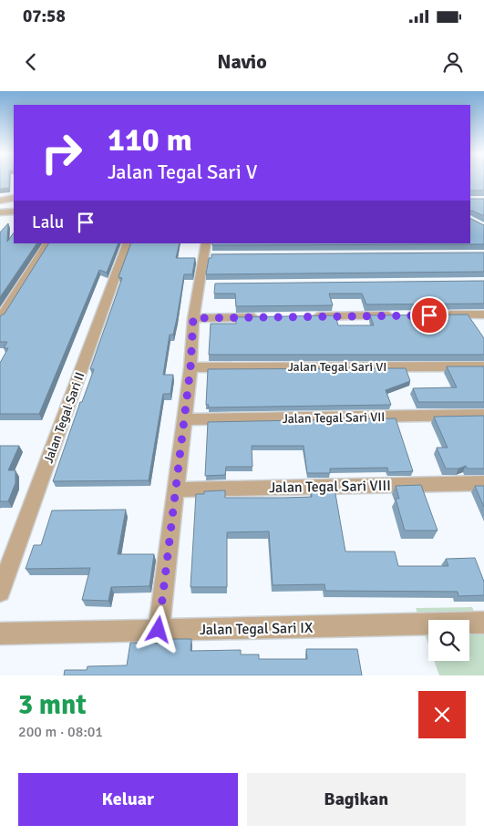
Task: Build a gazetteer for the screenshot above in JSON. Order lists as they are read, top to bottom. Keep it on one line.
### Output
{"streets":{"street":["Jalan Tegal Sari VI","Jalan Tegal Sari II","Jalan Tegal Sari VII","Jalan Tegal Sari VIII","Jalan Tegal Sari IX"]},"page":{"status":"07:58","header":"Navio","turn":["110 m","Jalan Tegal Sari V"],"then":"Lalu","heading":["3 mnt","200 m · 08:01"],"buttons":["Keluar","Bagikan"]}}
